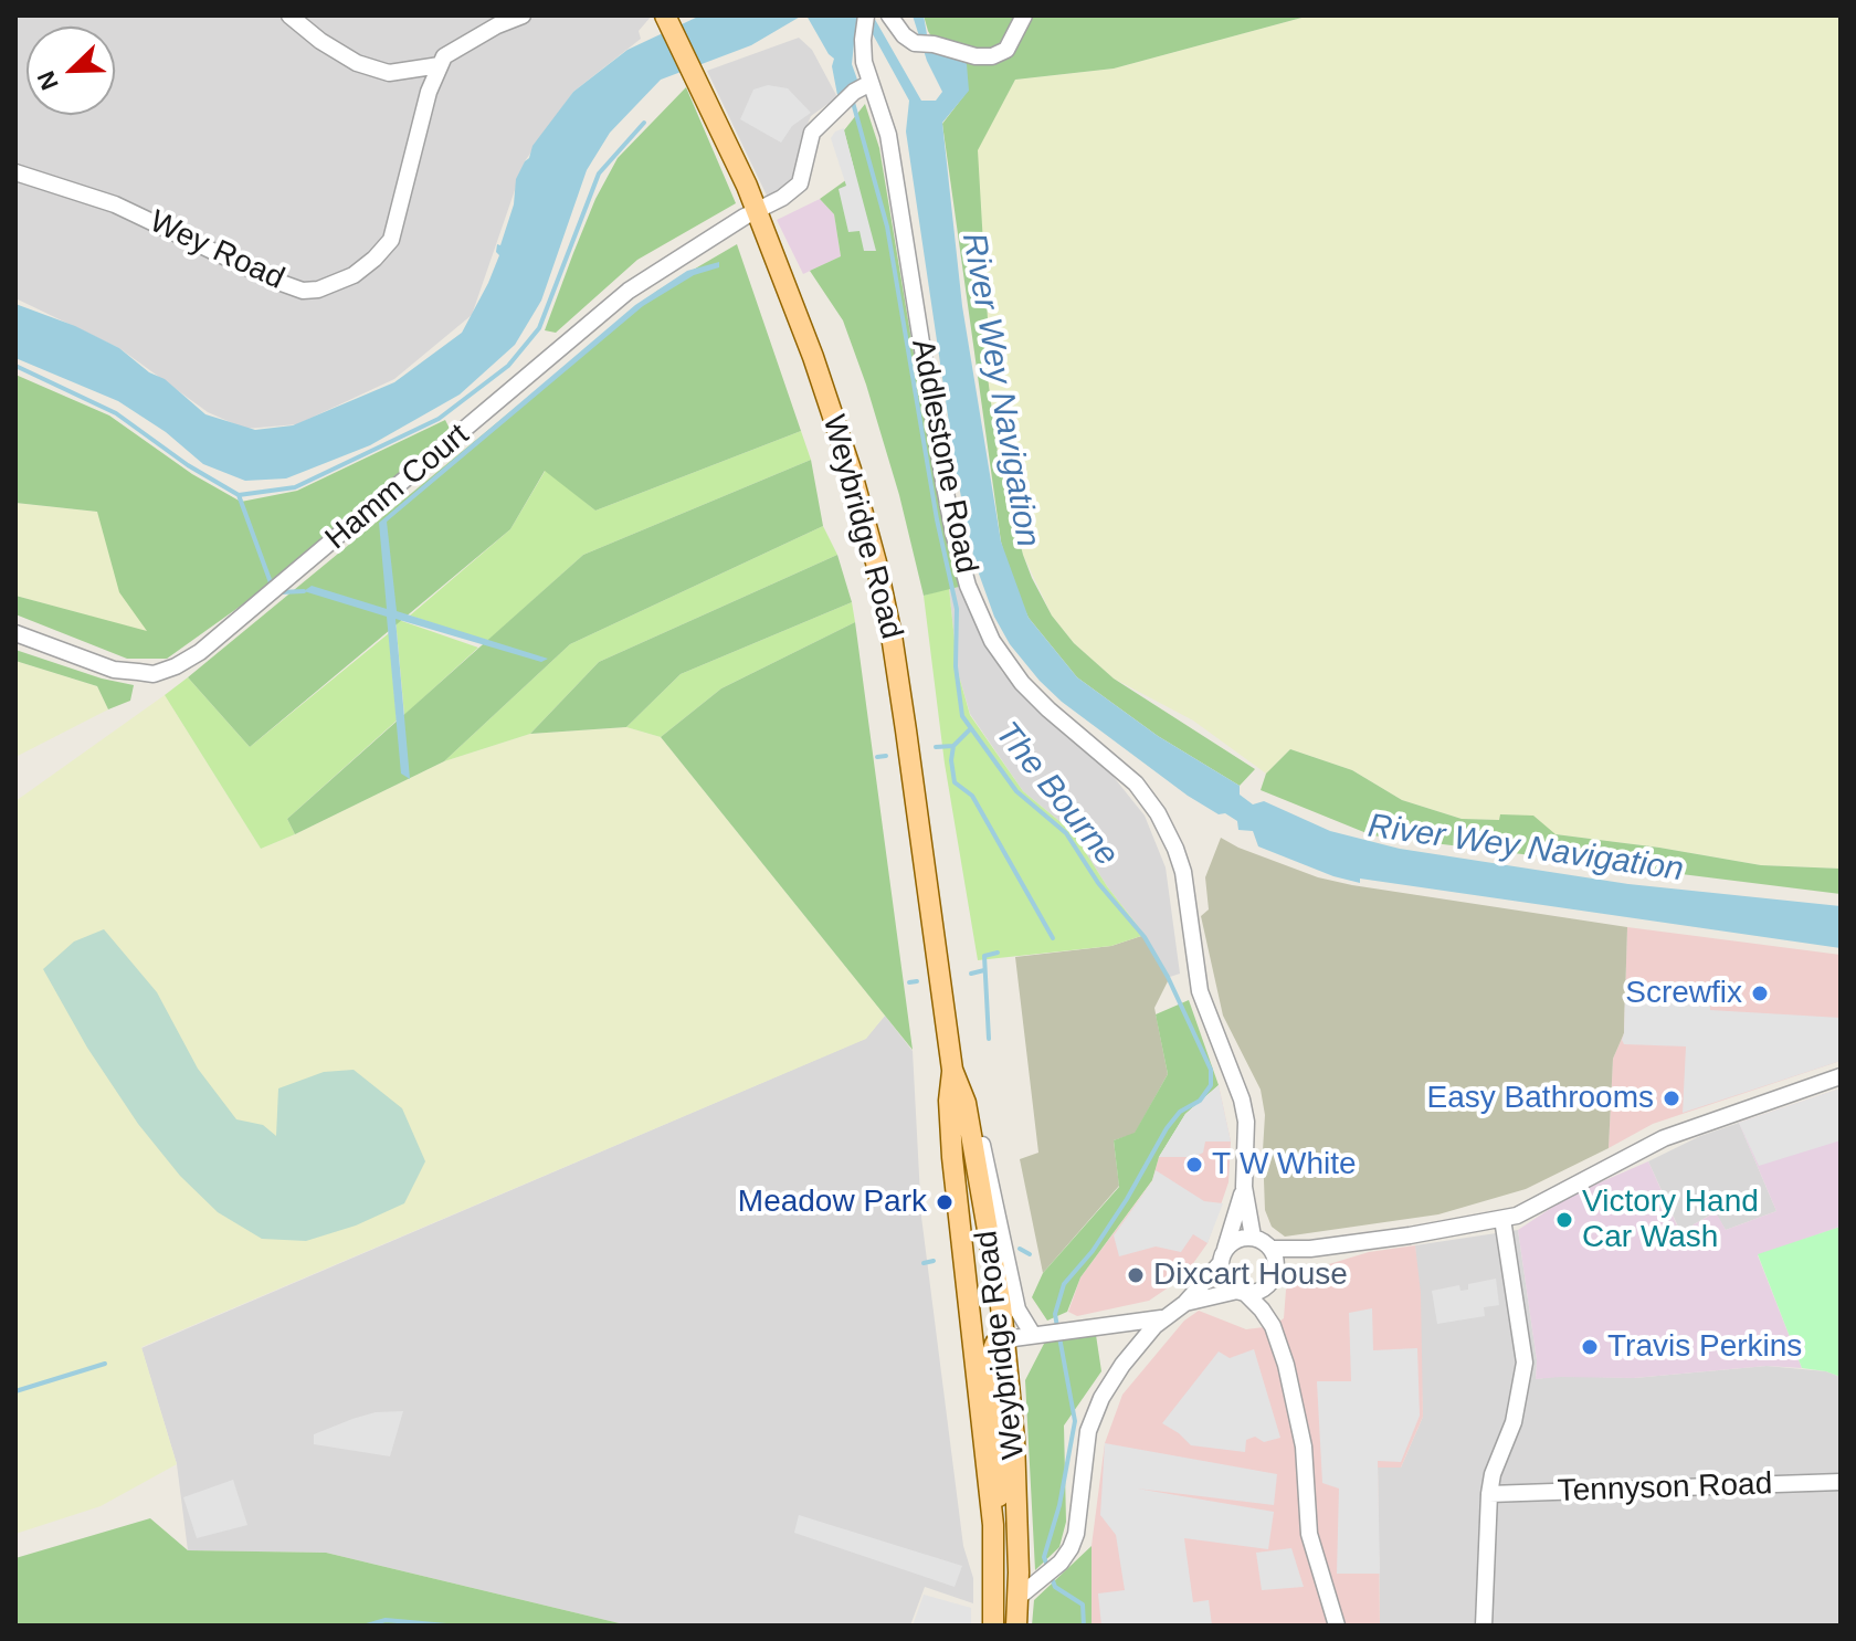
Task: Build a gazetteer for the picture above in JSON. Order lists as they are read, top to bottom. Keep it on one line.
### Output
{"streets":{"main road":["Weybridge Road"],"street":["Wey Road","Addlestone Road","Hamm Court","Tennyson Road"]},"crossings":[["Addlestone Road","Hamm Court"],["Addlestone Road","Weybridge Road"],["Hamm Court","Weybridge Road"]],"water":["River Wey Navigation","The Bourne"],"places":["Screwfix","Easy Bathrooms","T W White","Meadow Park","Victory Hand Car Wash","Dixcart House","Travis Perkins"],"north":"bottom left"}
